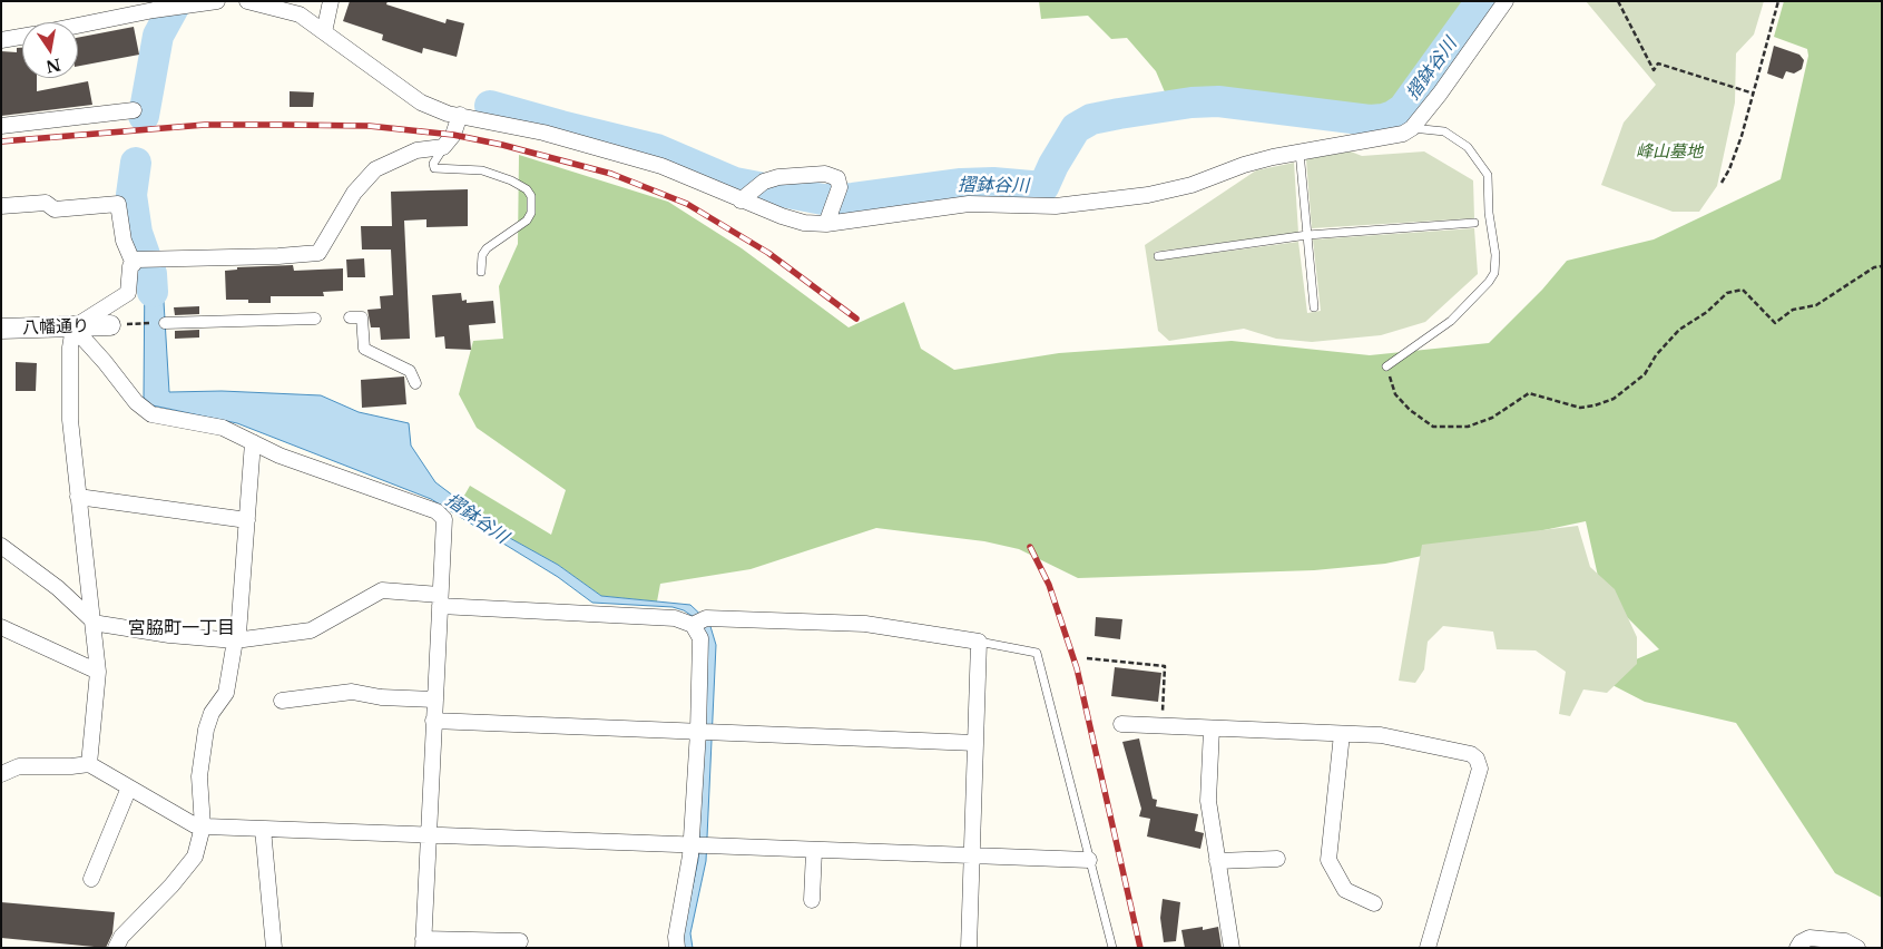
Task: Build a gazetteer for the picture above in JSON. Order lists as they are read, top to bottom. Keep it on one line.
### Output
{"streets":{"street":["八幡通り"]},"districts":["宮脇町一丁目"],"water":["摺鉢谷川"],"parks":["峰山墓地"],"north":"bottom"}
